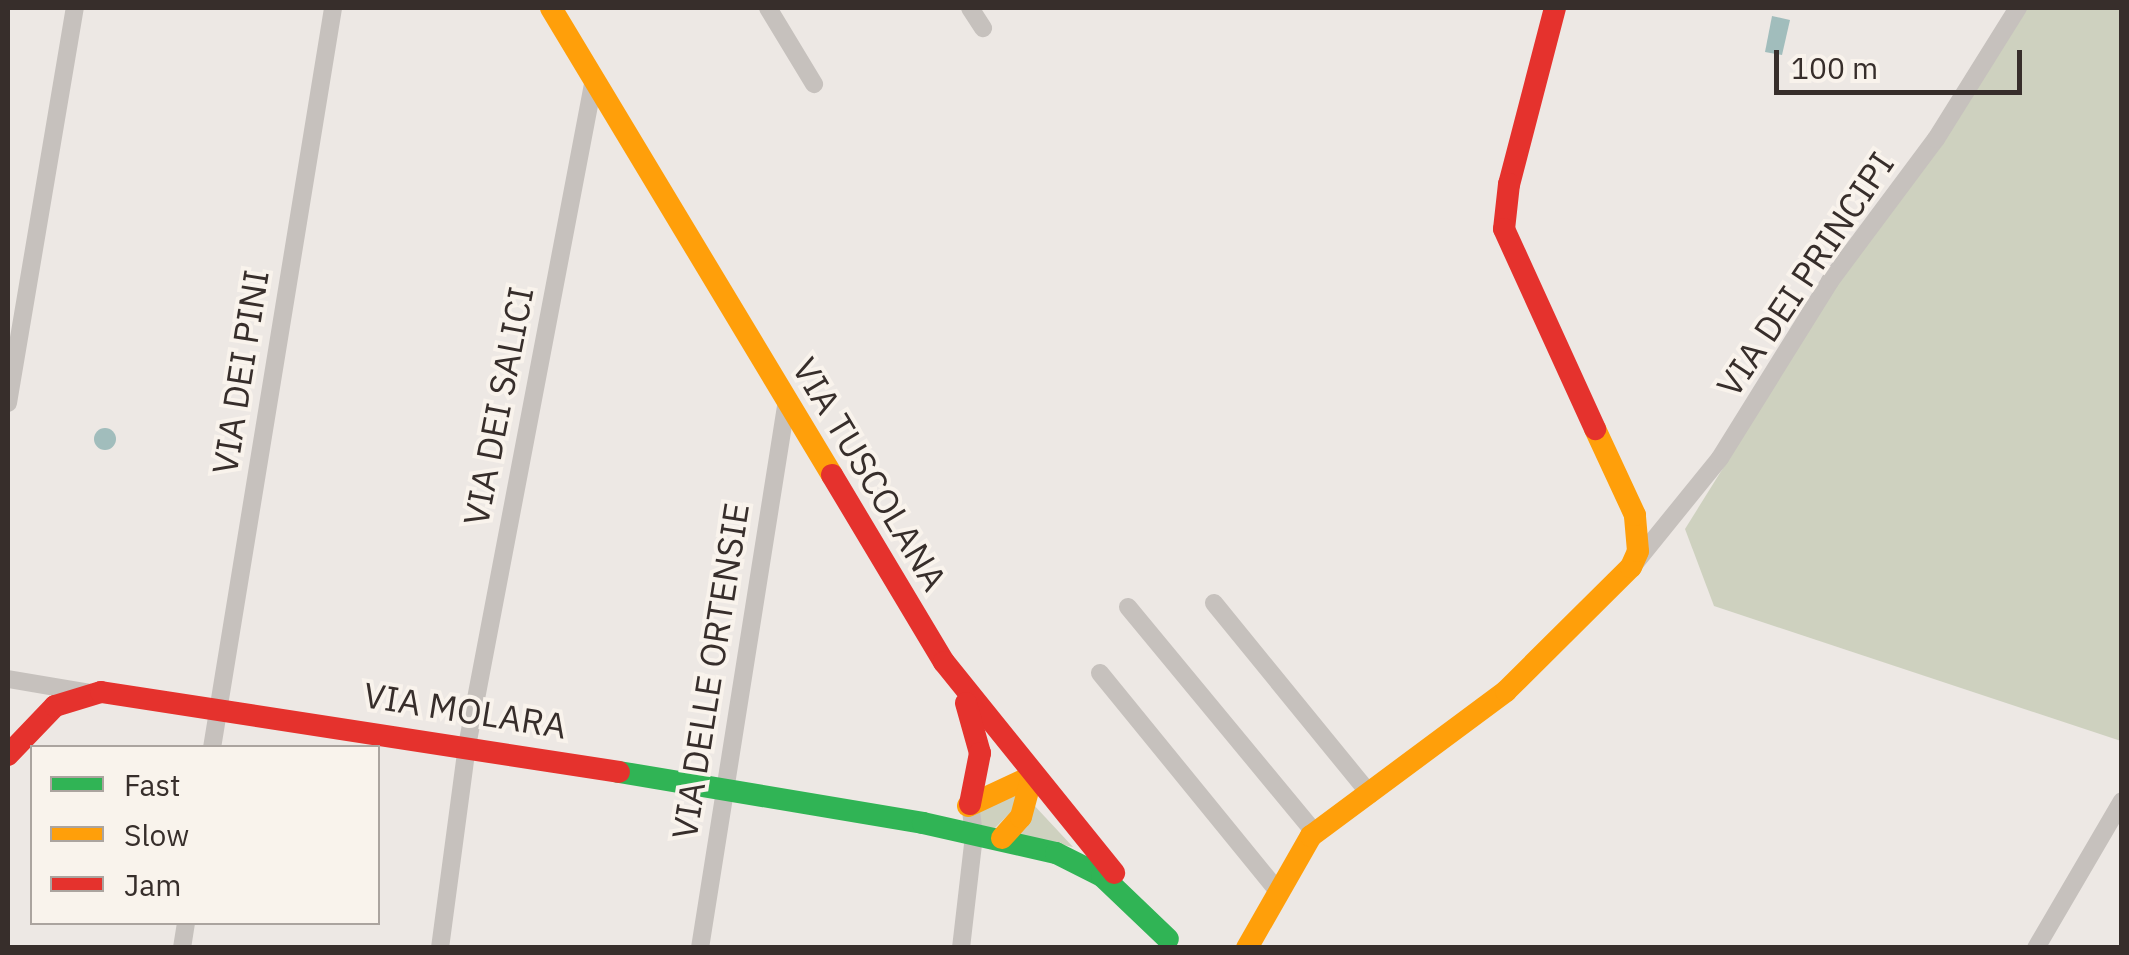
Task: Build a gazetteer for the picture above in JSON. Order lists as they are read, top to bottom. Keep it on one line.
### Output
{"streets":{"street":["VIA DEI PRINCIPI","VIA DEI PINI","VIA DEI SALICI","VIA TUSCOLANA","VIA DELLE ORTENSIE","VIA MOLARA"]},"crossings":[["VIA DEI PINI","VIA MOLARA"],["VIA DEI SALICI","VIA TUSCOLANA"],["VIA DEI SALICI","VIA MOLARA"],["VIA TUSCOLANA","VIA DELLE ORTENSIE"],["VIA TUSCOLANA","VIA MOLARA"],["VIA DELLE ORTENSIE","VIA MOLARA"]],"legend":["Fast","Slow","Jam"],"scale_bar":"100 m"}
